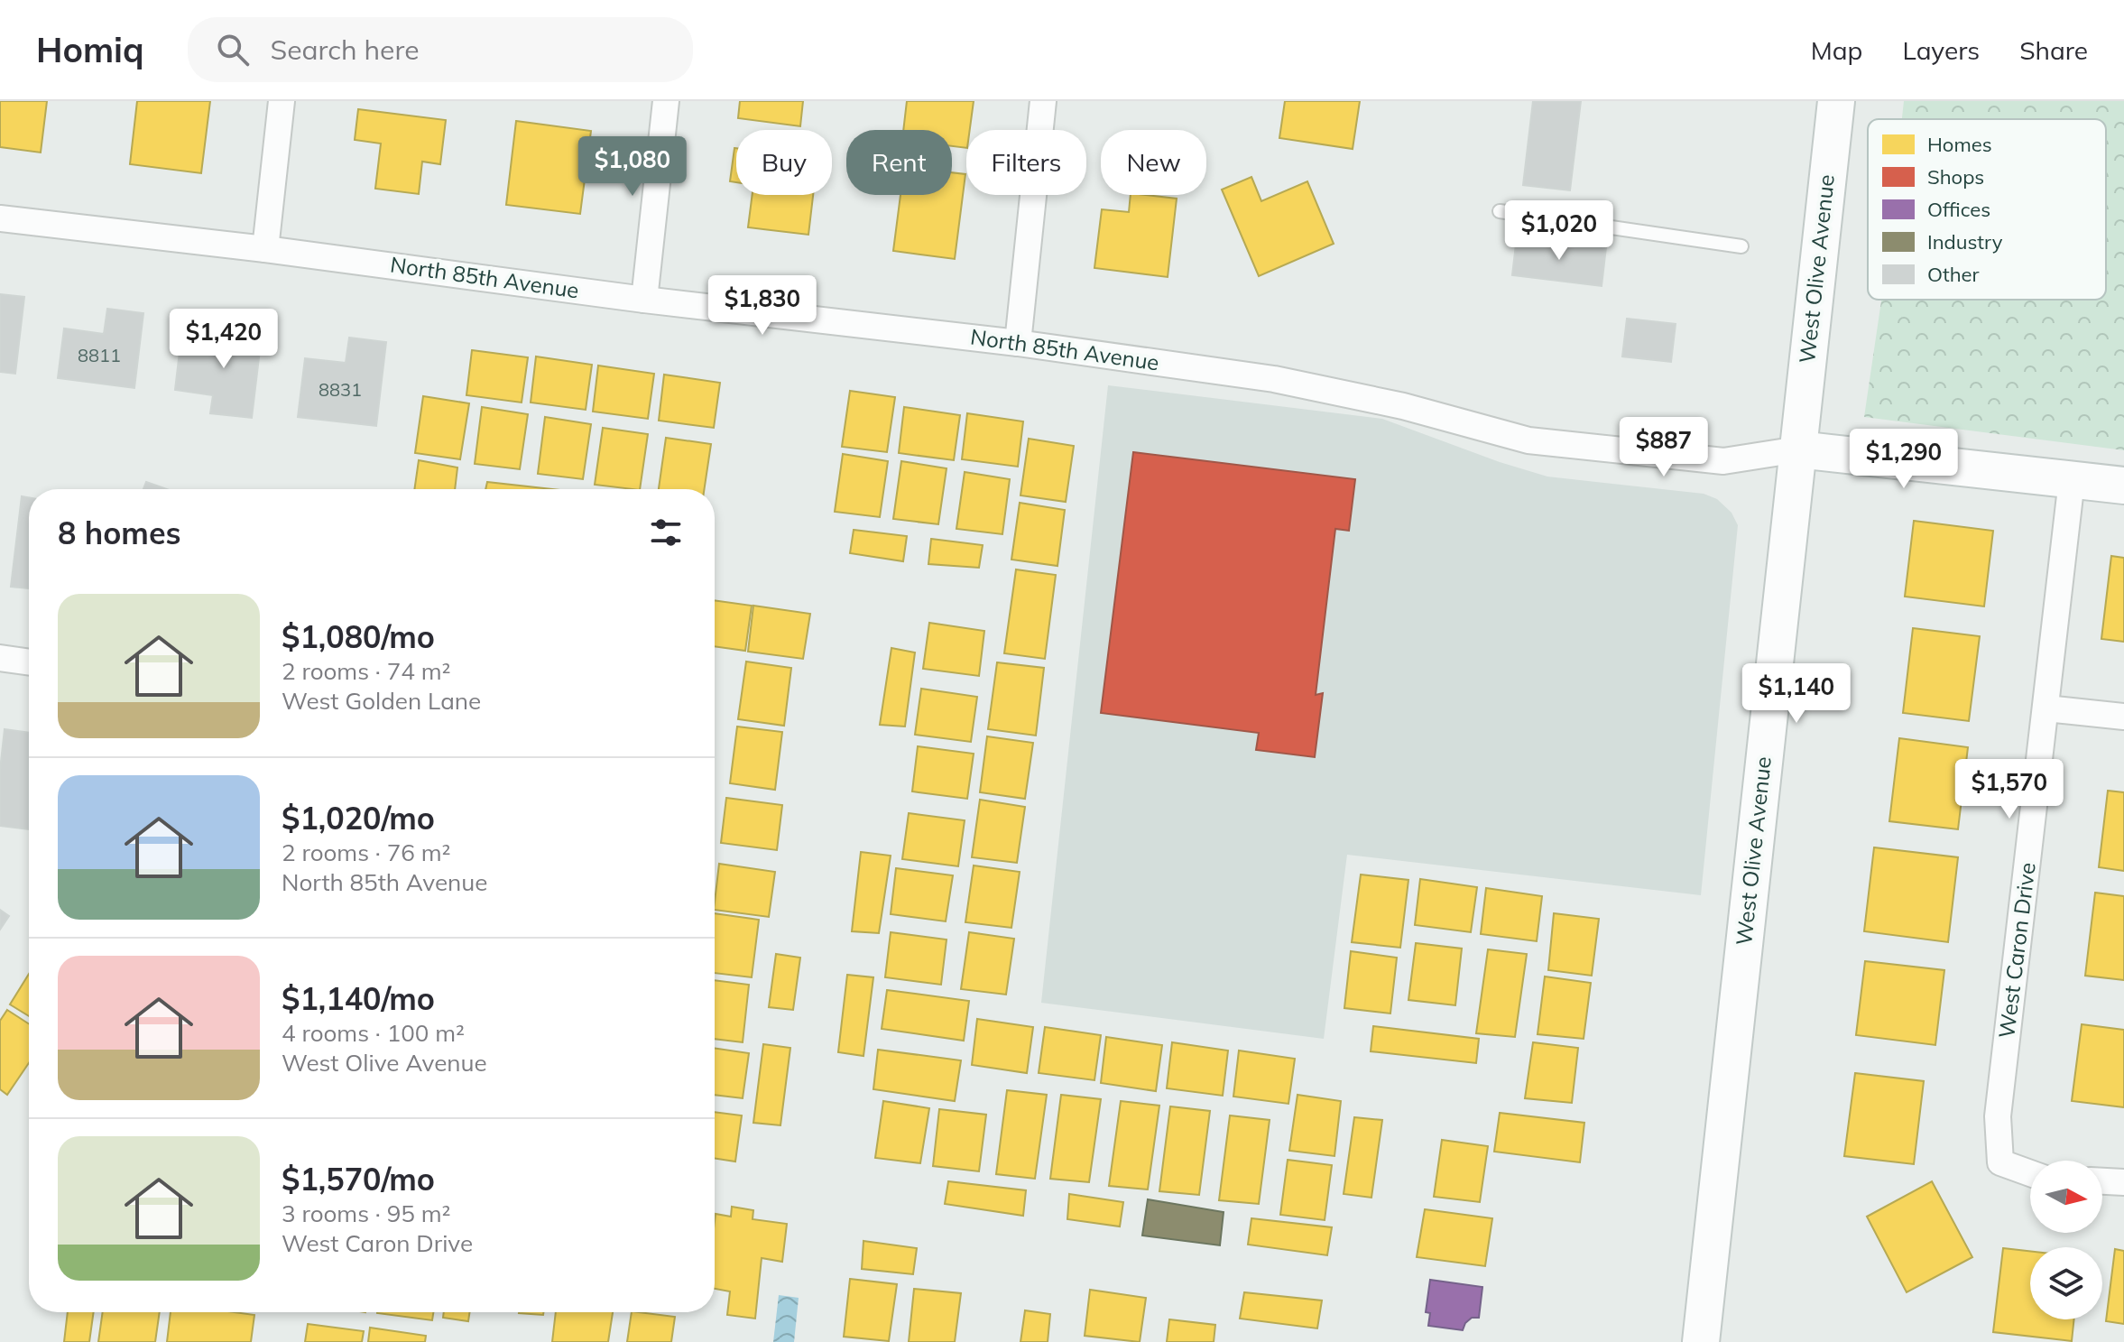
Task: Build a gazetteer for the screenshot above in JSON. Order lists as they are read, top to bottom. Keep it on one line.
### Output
{"streets":{"main road":["West Olive Avenue","North 85th Avenue"],"street":["West Caron Drive"]},"crossings":[["West Olive Avenue","North 85th Avenue"],["North 85th Avenue","West Caron Drive"]],"house_numbers":["8811","8831"],"legend":["Homes","Shops","Offices","Industry","Other"],"north":"right","page":{"header":"Homiq","search":"Search here","nav":["Map","Layers","Share"],"chip":["Buy","Rent","Filters","New"],"price":["$1,080","$1,020","$1,830","$1,420","$887","$1,290","$1,140","$1,570"],"heading":"8 homes","list":[{"name":"$1,080/mo","note":"2 rooms · 74 m² · West Golden Lane"},{"name":"$1,020/mo","note":"2 rooms · 76 m² · North 85th Avenue"},{"name":"$1,140/mo","note":"4 rooms · 100 m² · West Olive Avenue"},{"name":"$1,570/mo","note":"3 rooms · 95 m² · West Caron Drive"}]}}
